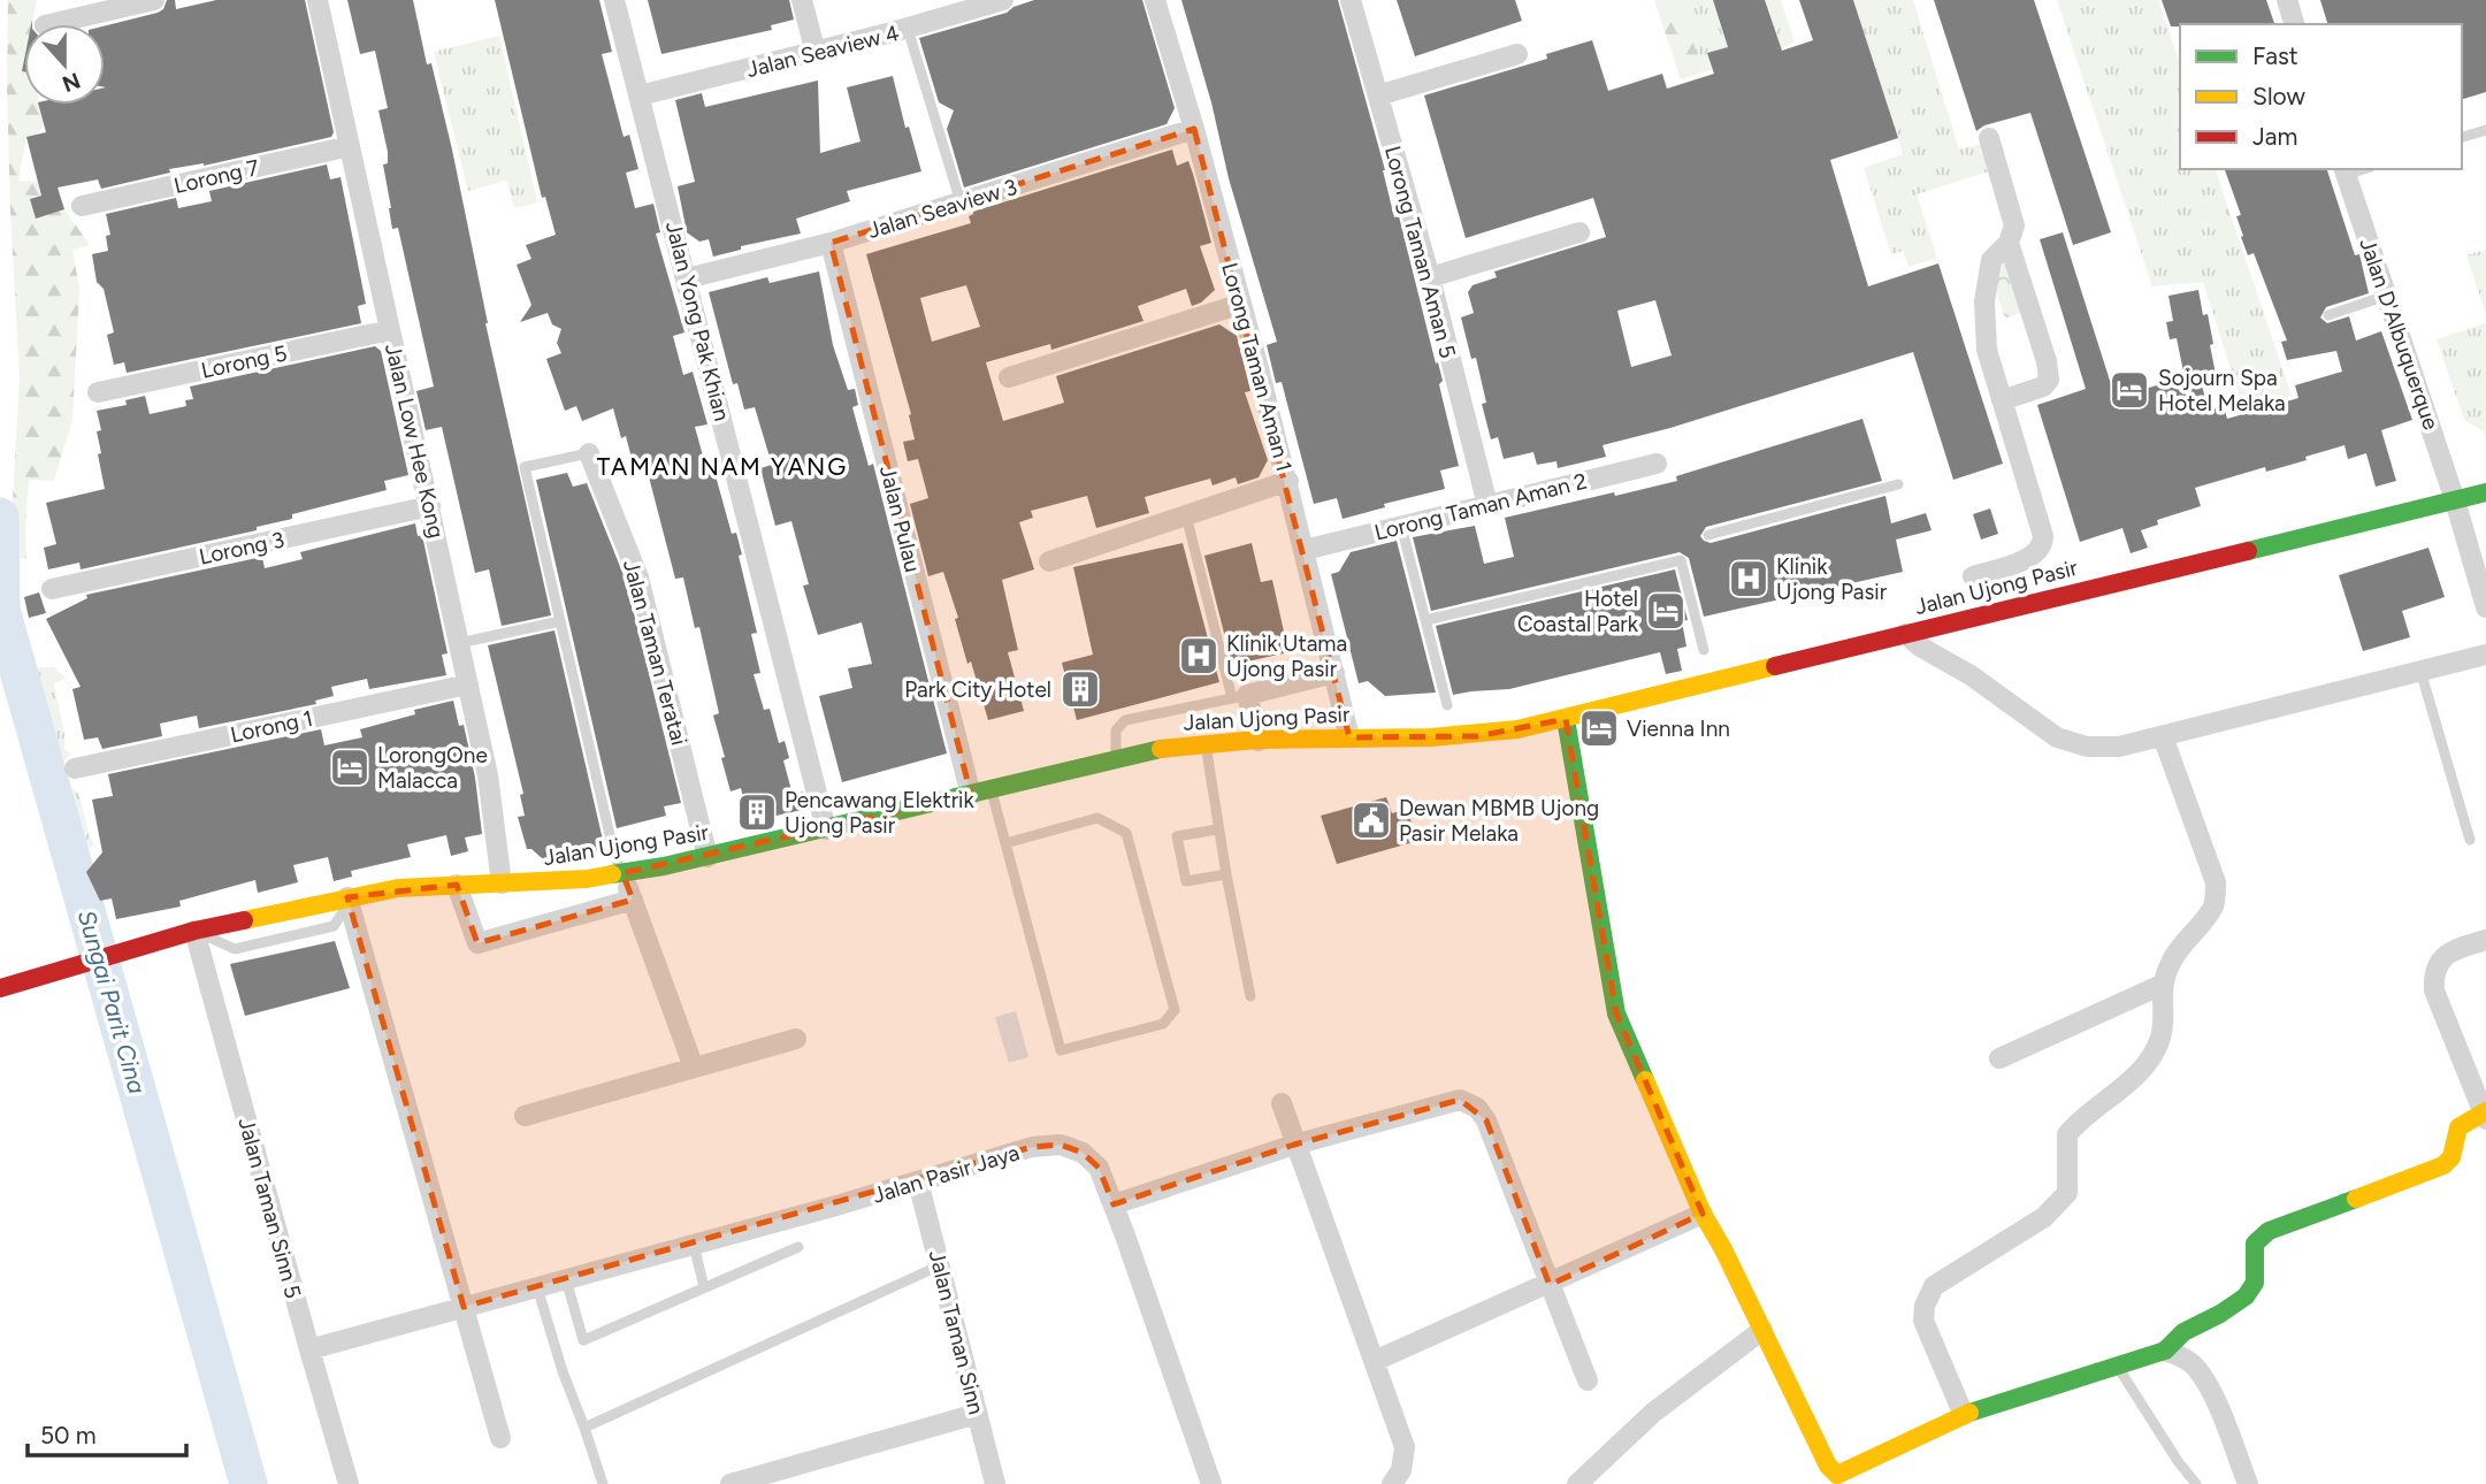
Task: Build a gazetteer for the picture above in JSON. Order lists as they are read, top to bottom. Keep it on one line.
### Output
{"streets":{"main road":["Jalan Ujong Pasir"],"street":["Jalan Seaview 4","Lorong 7","Jalan Seaview 3","Lorong Taman Aman 5","Jalan Yong Pak Khian","Jalan D'Albuquerque","Lorong 5","Lorong Taman Aman 1","Jalan Low Hee Kong","Lorong Taman Aman 2","Jalan Pulau","Lorong 3","Jalan Taman Teratai","Lorong 1","Jalan Pasir Jaya","Jalan Taman Sinn 5","Jalan Taman Sinn"]},"crossings":[["Jalan Seaview 4","Jalan Yong Pak Khian"],["Lorong 7","Jalan Low Hee Kong"],["Jalan Seaview 3","Jalan Yong Pak Khian"],["Jalan Seaview 3","Lorong Taman Aman 1"],["Jalan Seaview 3","Jalan Pulau"],["Lorong Taman Aman 5","Lorong Taman Aman 2"],["Jalan Yong Pak Khian","Jalan Ujong Pasir"],["Jalan D'Albuquerque","Jalan Ujong Pasir"],["Lorong 5","Jalan Low Hee Kong"],["Lorong Taman Aman 1","Lorong Taman Aman 2"],["Lorong Taman Aman 1","Jalan Ujong Pasir"],["Jalan Low Hee Kong","Lorong 3"],["Jalan Low Hee Kong","Jalan Ujong Pasir"],["Jalan Low Hee Kong","Lorong 1"],["Jalan Pulau","Jalan Ujong Pasir"],["Jalan Ujong Pasir","Jalan Taman Teratai"],["Jalan Ujong Pasir","Jalan Taman Sinn 5"],["Jalan Pasir Jaya","Jalan Taman Sinn 5"],["Jalan Pasir Jaya","Jalan Taman Sinn"]],"districts":["TAMAN NAM YANG"],"water":["Sungai Parit Cina"],"places":{"hotel":["Sojourn Spa Hotel Melaka","Hotel Coastal Park","Vienna Inn","LorongOne Malacca"],"hospital":["Klinik Ujong Pasir","Klinik Utama Ujong Pasir"],"building":["Park City Hotel","Pencawang Elektrik Ujong Pasir"],"public building":["Dewan MBMB Ujong Pasir Melaka"]},"legend":["Fast","Slow","Jam"],"scale_bar":"50 m","north":"bottom"}
